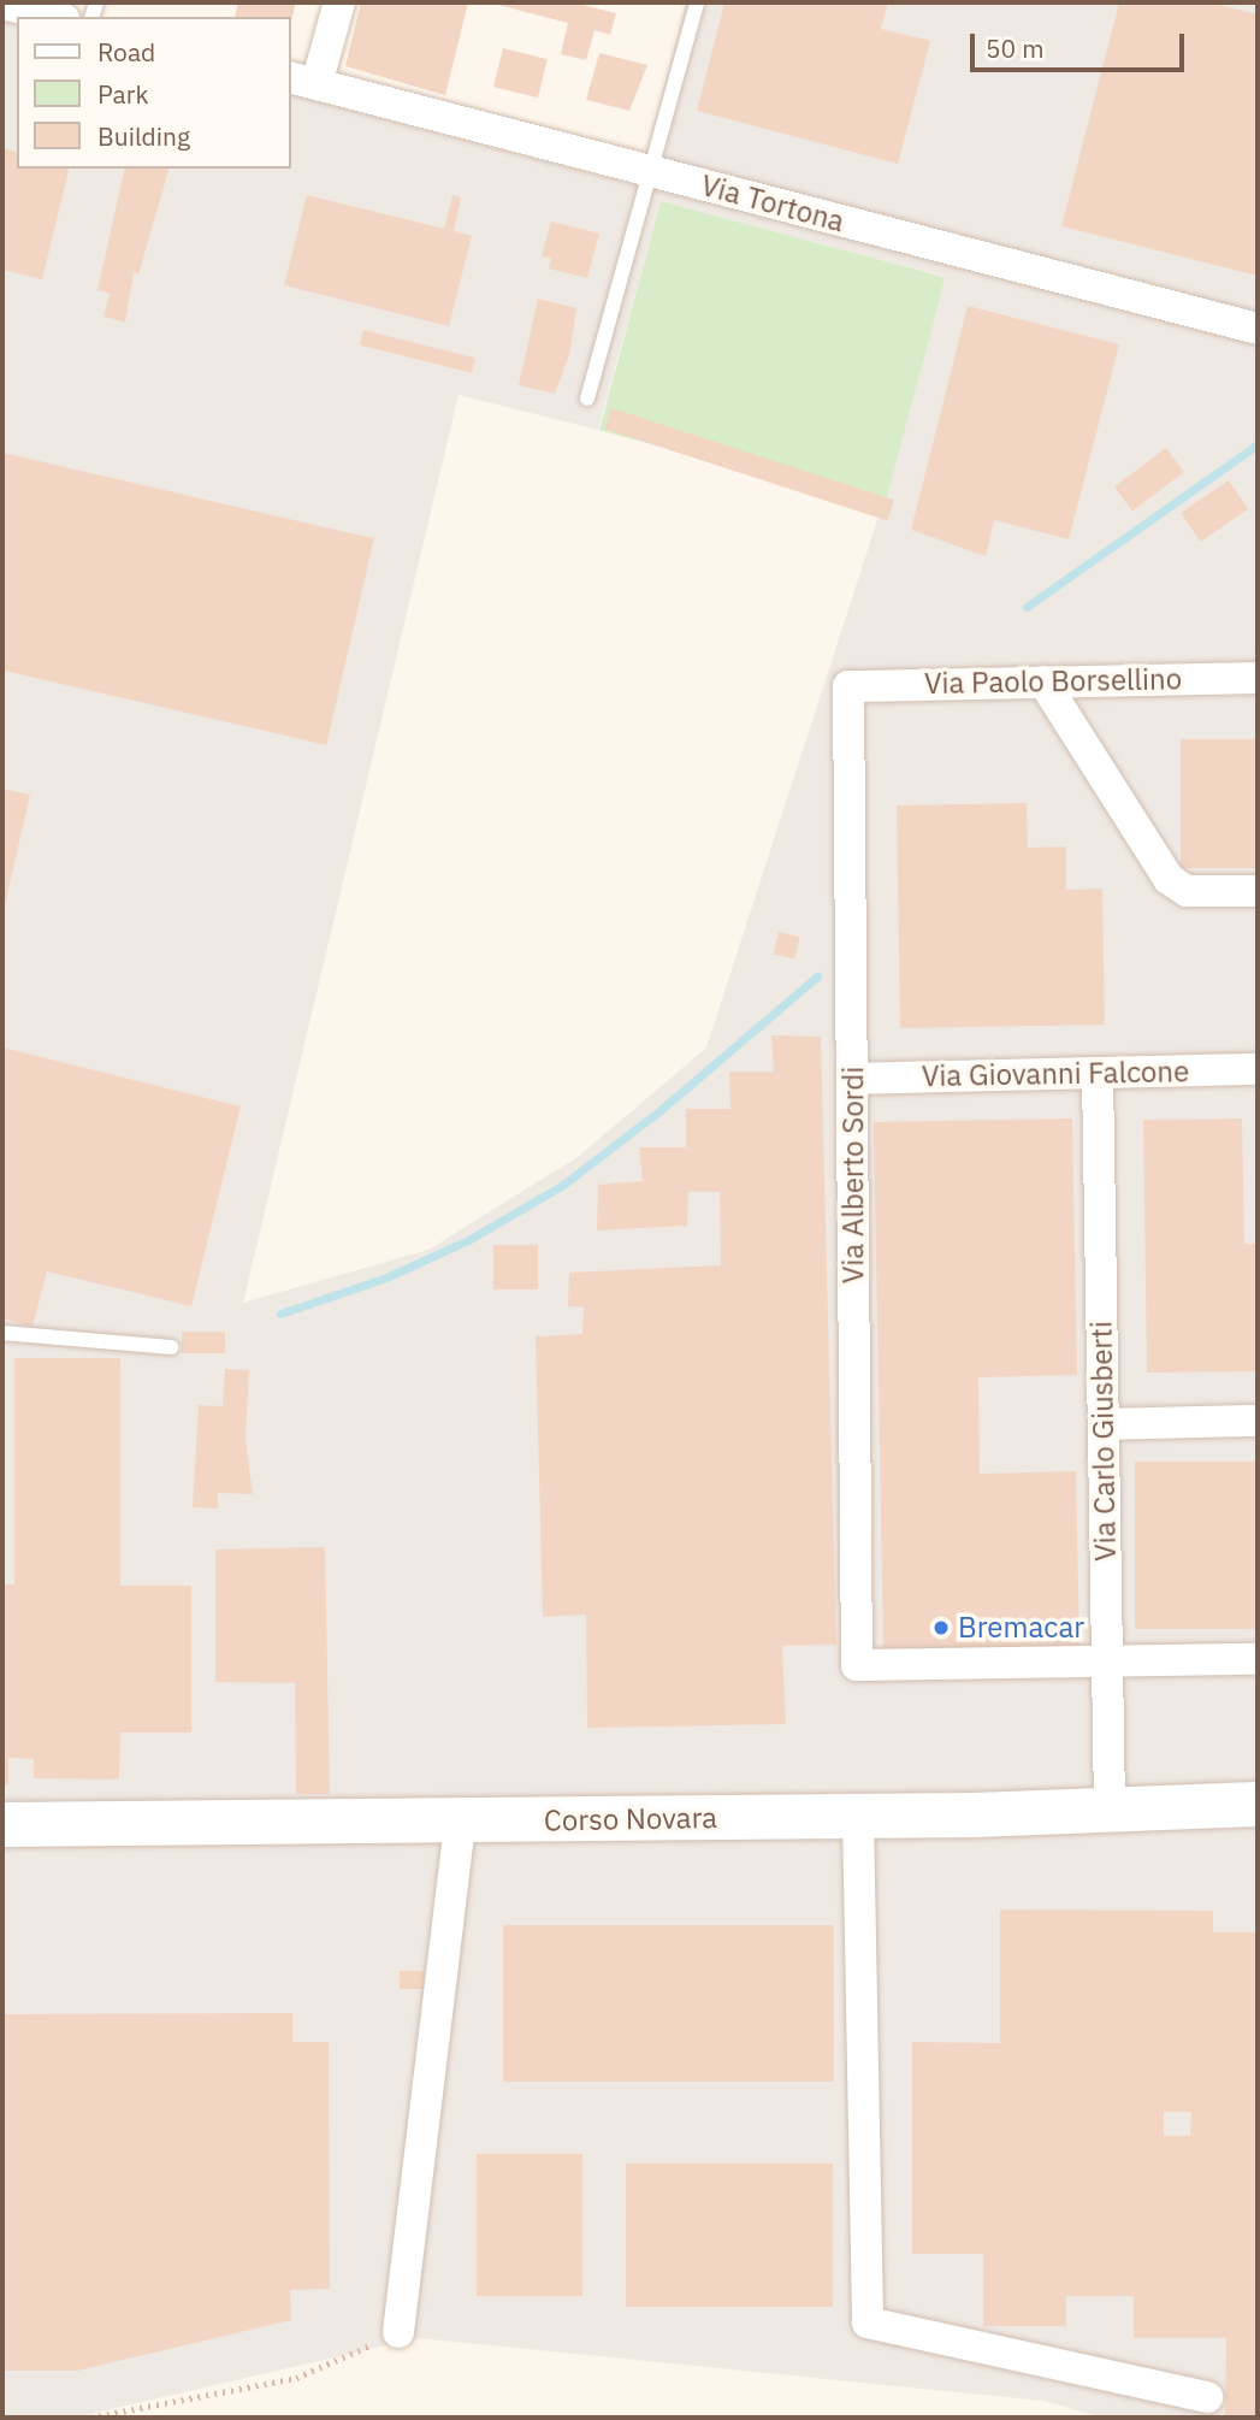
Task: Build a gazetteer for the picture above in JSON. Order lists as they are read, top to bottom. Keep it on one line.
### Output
{"streets":{"main road":["Corso Novara"],"street":["Via Tortona","Via Paolo Borsellino","Via Giovanni Falcone","Via Alberto Sordi","Via Carlo Giusberti"]},"crossings":[["Via Paolo Borsellino","Via Alberto Sordi"],["Via Giovanni Falcone","Via Alberto Sordi"],["Via Giovanni Falcone","Via Carlo Giusberti"],["Via Alberto Sordi","Via Carlo Giusberti"],["Via Carlo Giusberti","Corso Novara"]],"places":["Bremacar"],"legend":["Road","Park","Building"],"scale_bar":"50 m"}
